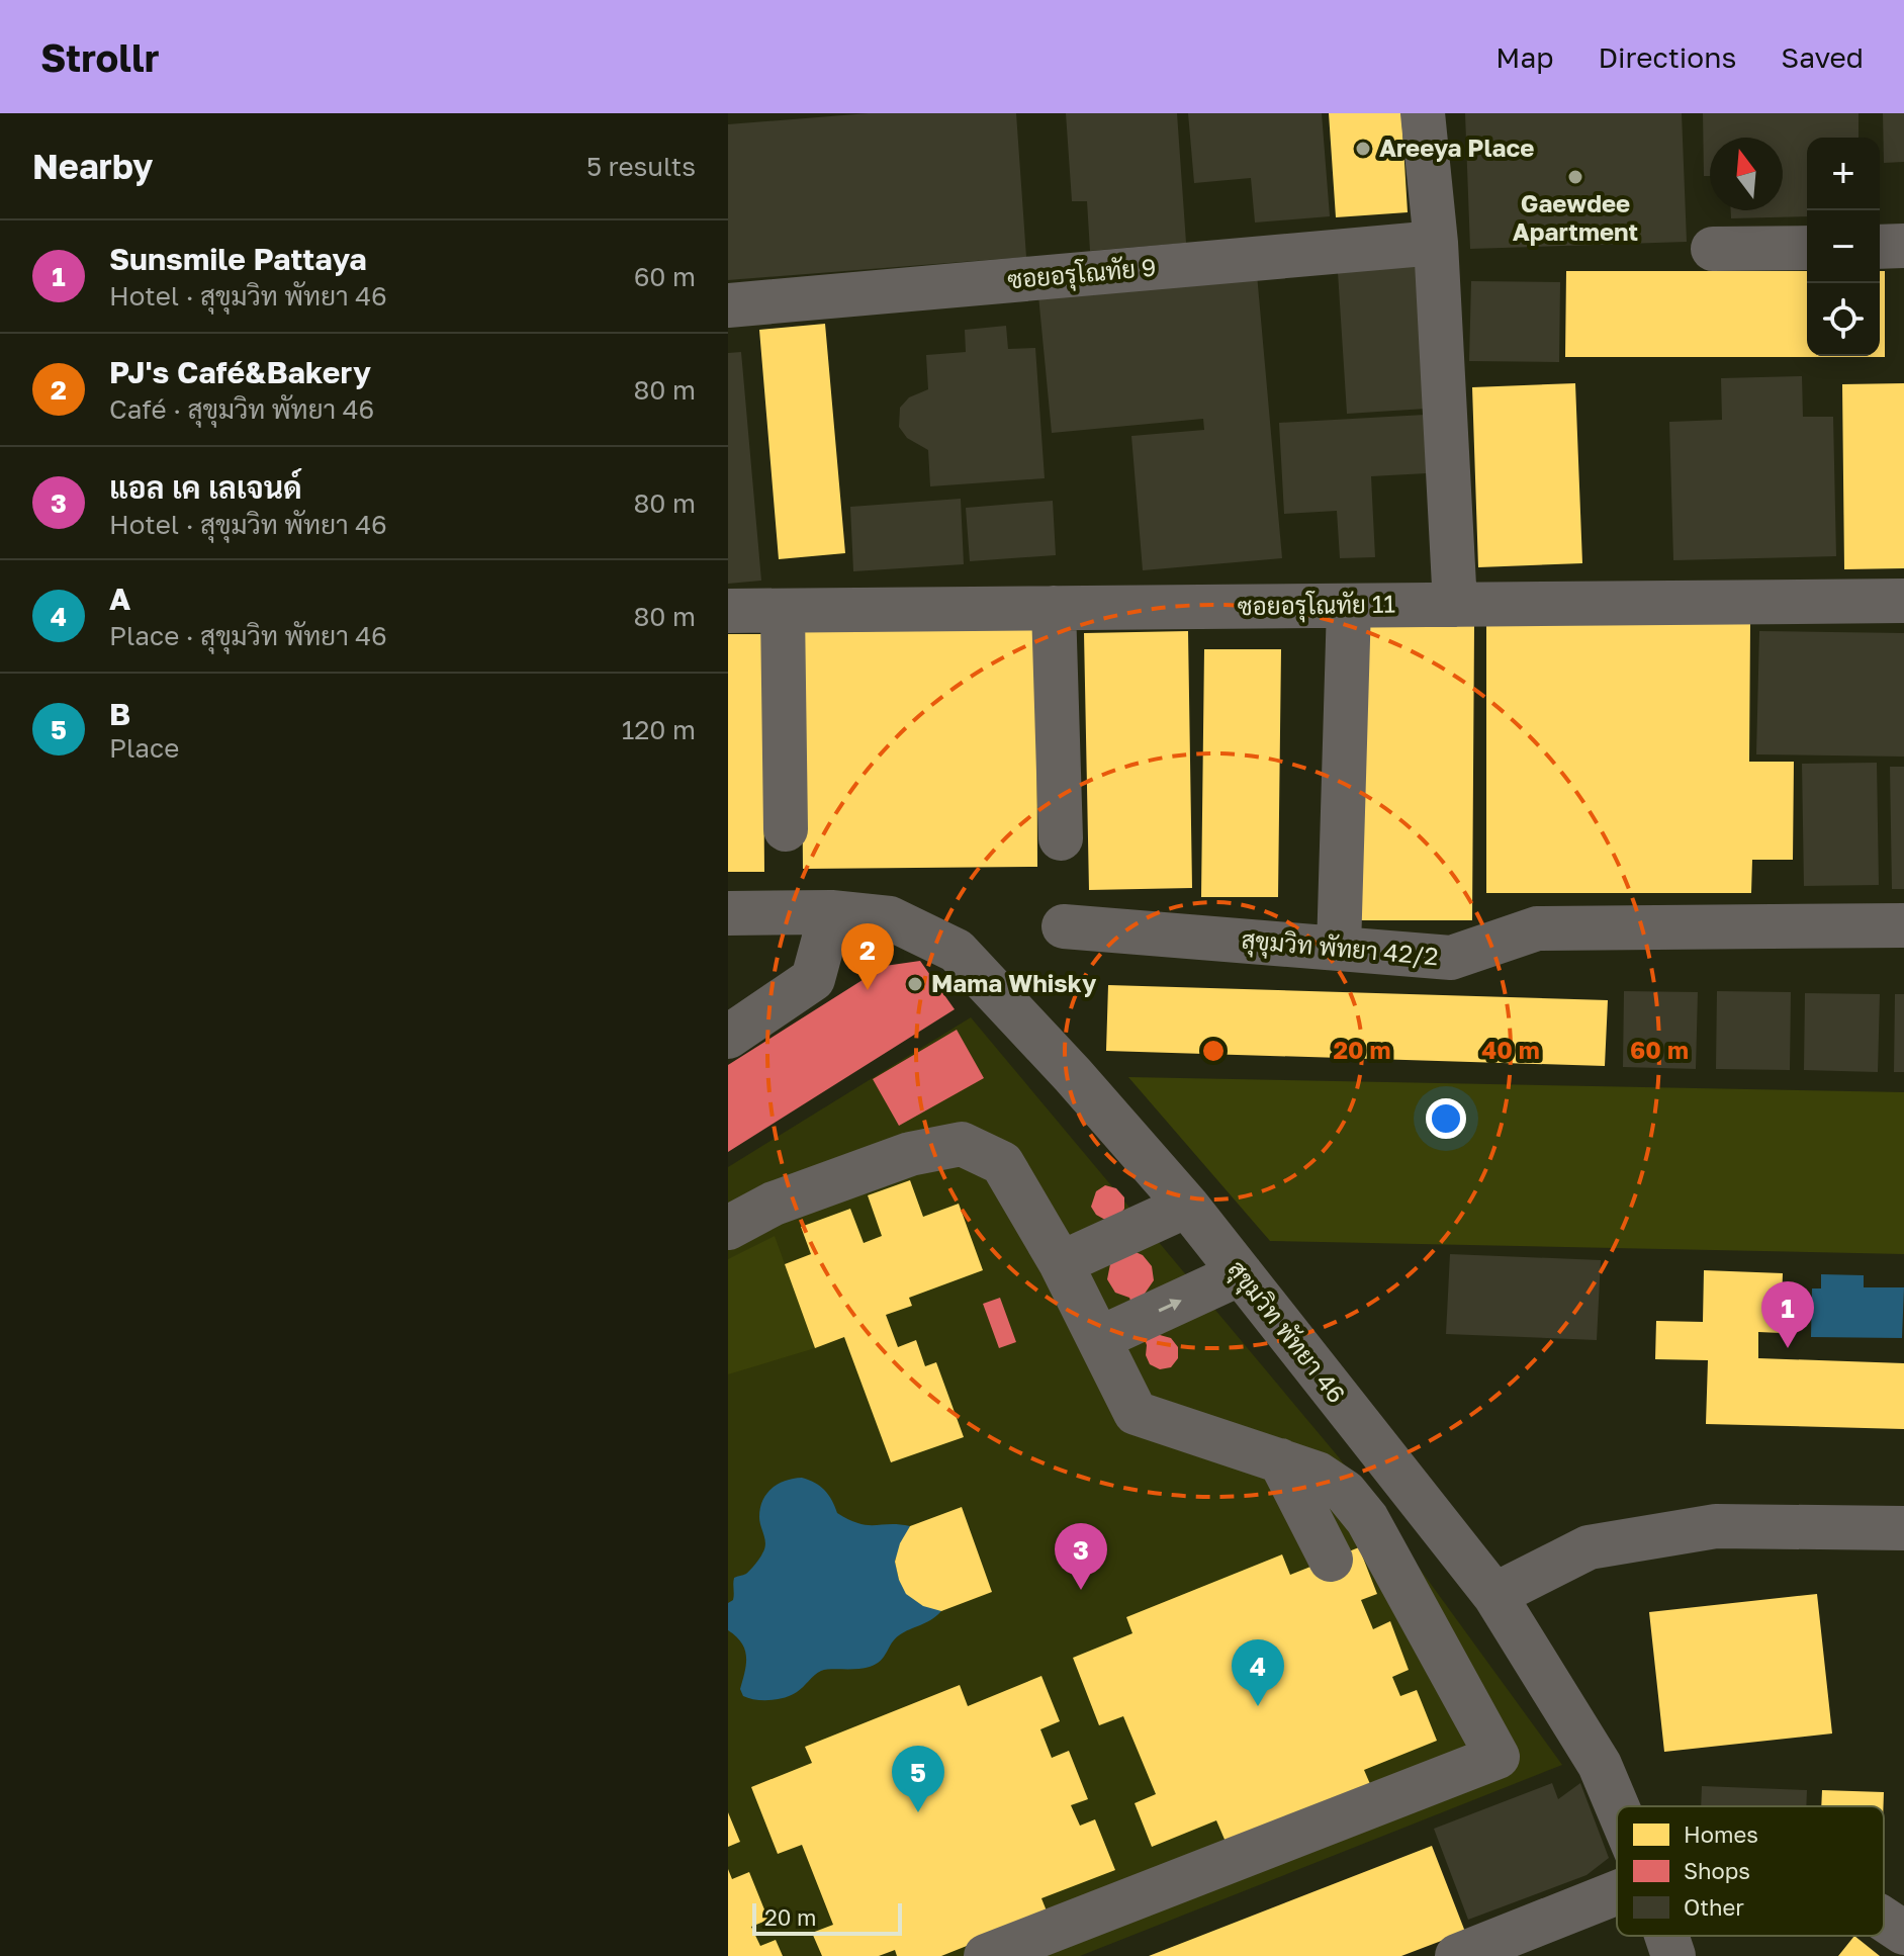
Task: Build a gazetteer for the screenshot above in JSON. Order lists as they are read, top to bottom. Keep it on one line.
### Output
{"streets":{"street":["ซอยอรุโณทัย 9","ซอยอรุโณทัย 11","สุขุมวิท พัทยา 42/2","สุขุมวิท พัทยา 46"]},"places":["Areeya Place","Gaewdee Apartment","Mama Whisky"],"legend":["Homes","Shops","Other"],"scale_bar":"20 m","north":"top","page":{"header":"Strollr","nav":["Map","Directions","Saved"],"heading":["Nearby","5 results"],"map_buttons":["+","−"],"list":[{"mark":"1","name":"Sunsmile Pattaya","note":"Hotel · สุขุมวิท พัทยา 46","value":"60 m"},{"mark":"2","name":"PJ's Café&Bakery","note":"Café · สุขุมวิท พัทยา 46","value":"80 m"},{"mark":"3","name":"แอล เค เลเจนด์","note":"Hotel · สุขุมวิท พัทยา 46","value":"80 m"},{"mark":"4","name":"A","note":"Place · สุขุมวิท พัทยา 46","value":"80 m"},{"mark":"5","name":"B","note":"Place","value":"120 m"}],"pins":["2","1","3","4","5"],"scale":"20 m"},"rings":["20 m","40 m","60 m"]}
